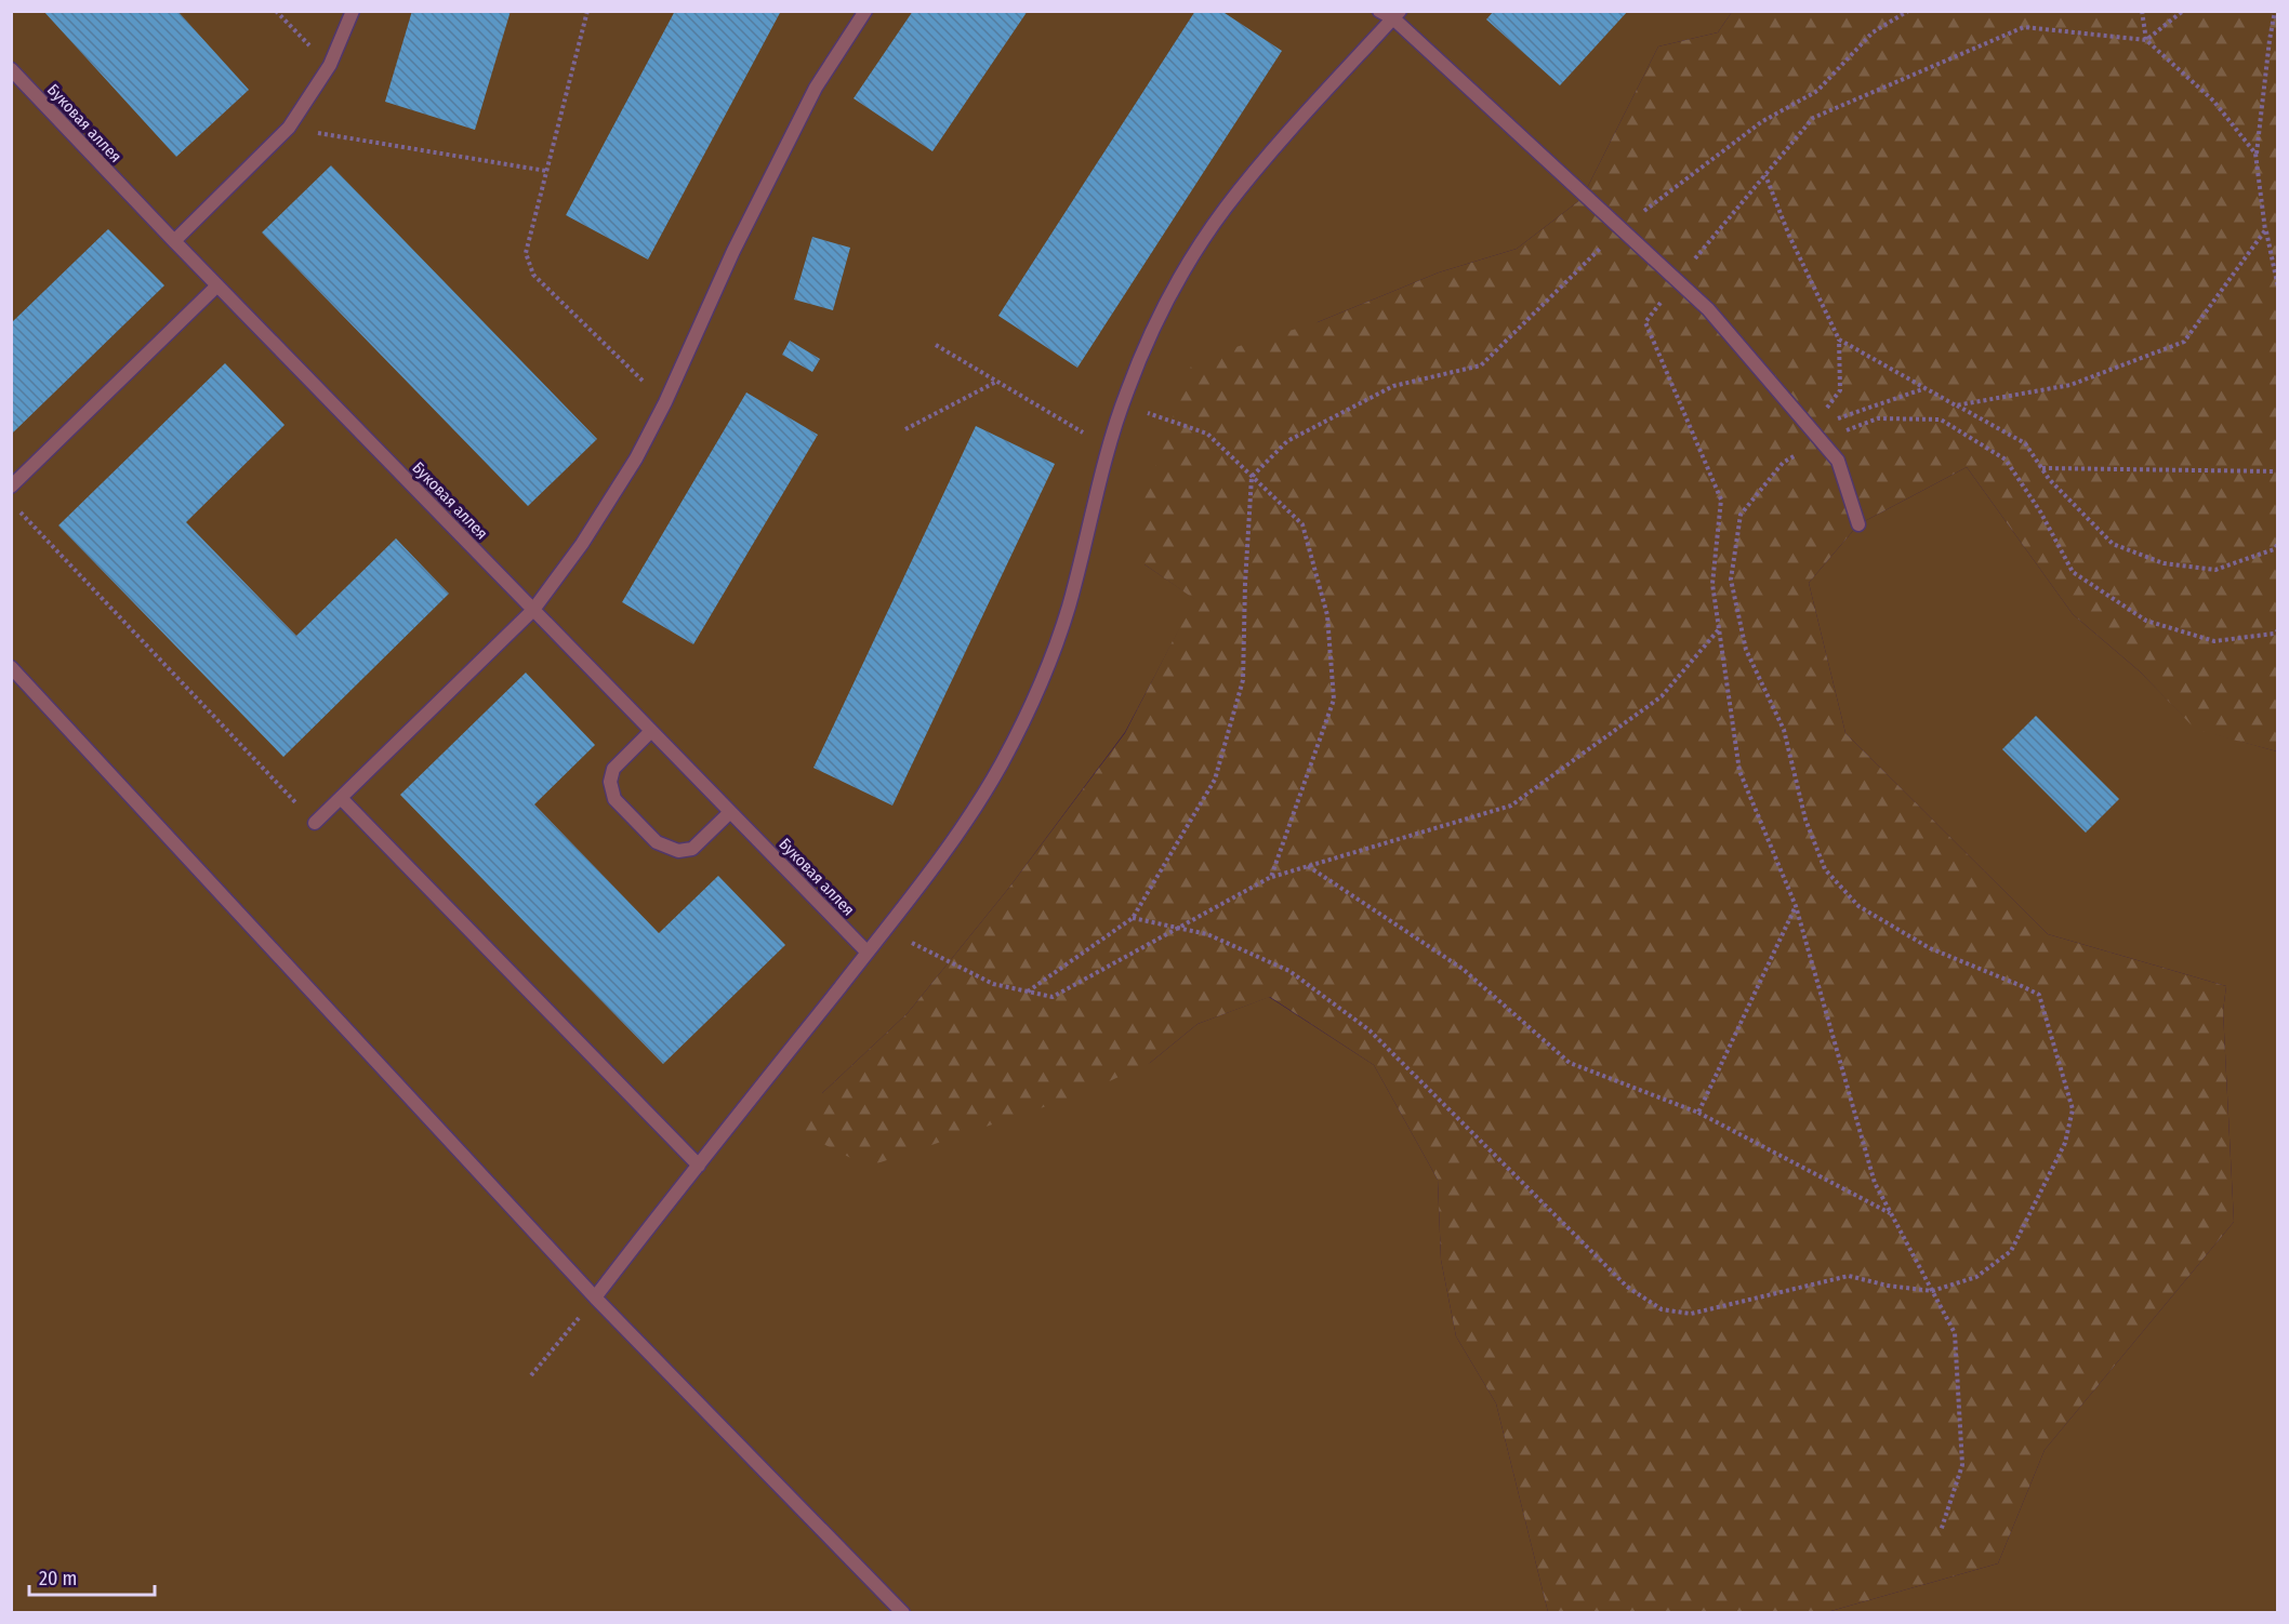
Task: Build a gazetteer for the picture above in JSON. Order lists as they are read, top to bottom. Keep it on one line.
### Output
{"streets":{"lane":["Буковая аллея"]},"scale_bar":"20 m"}
